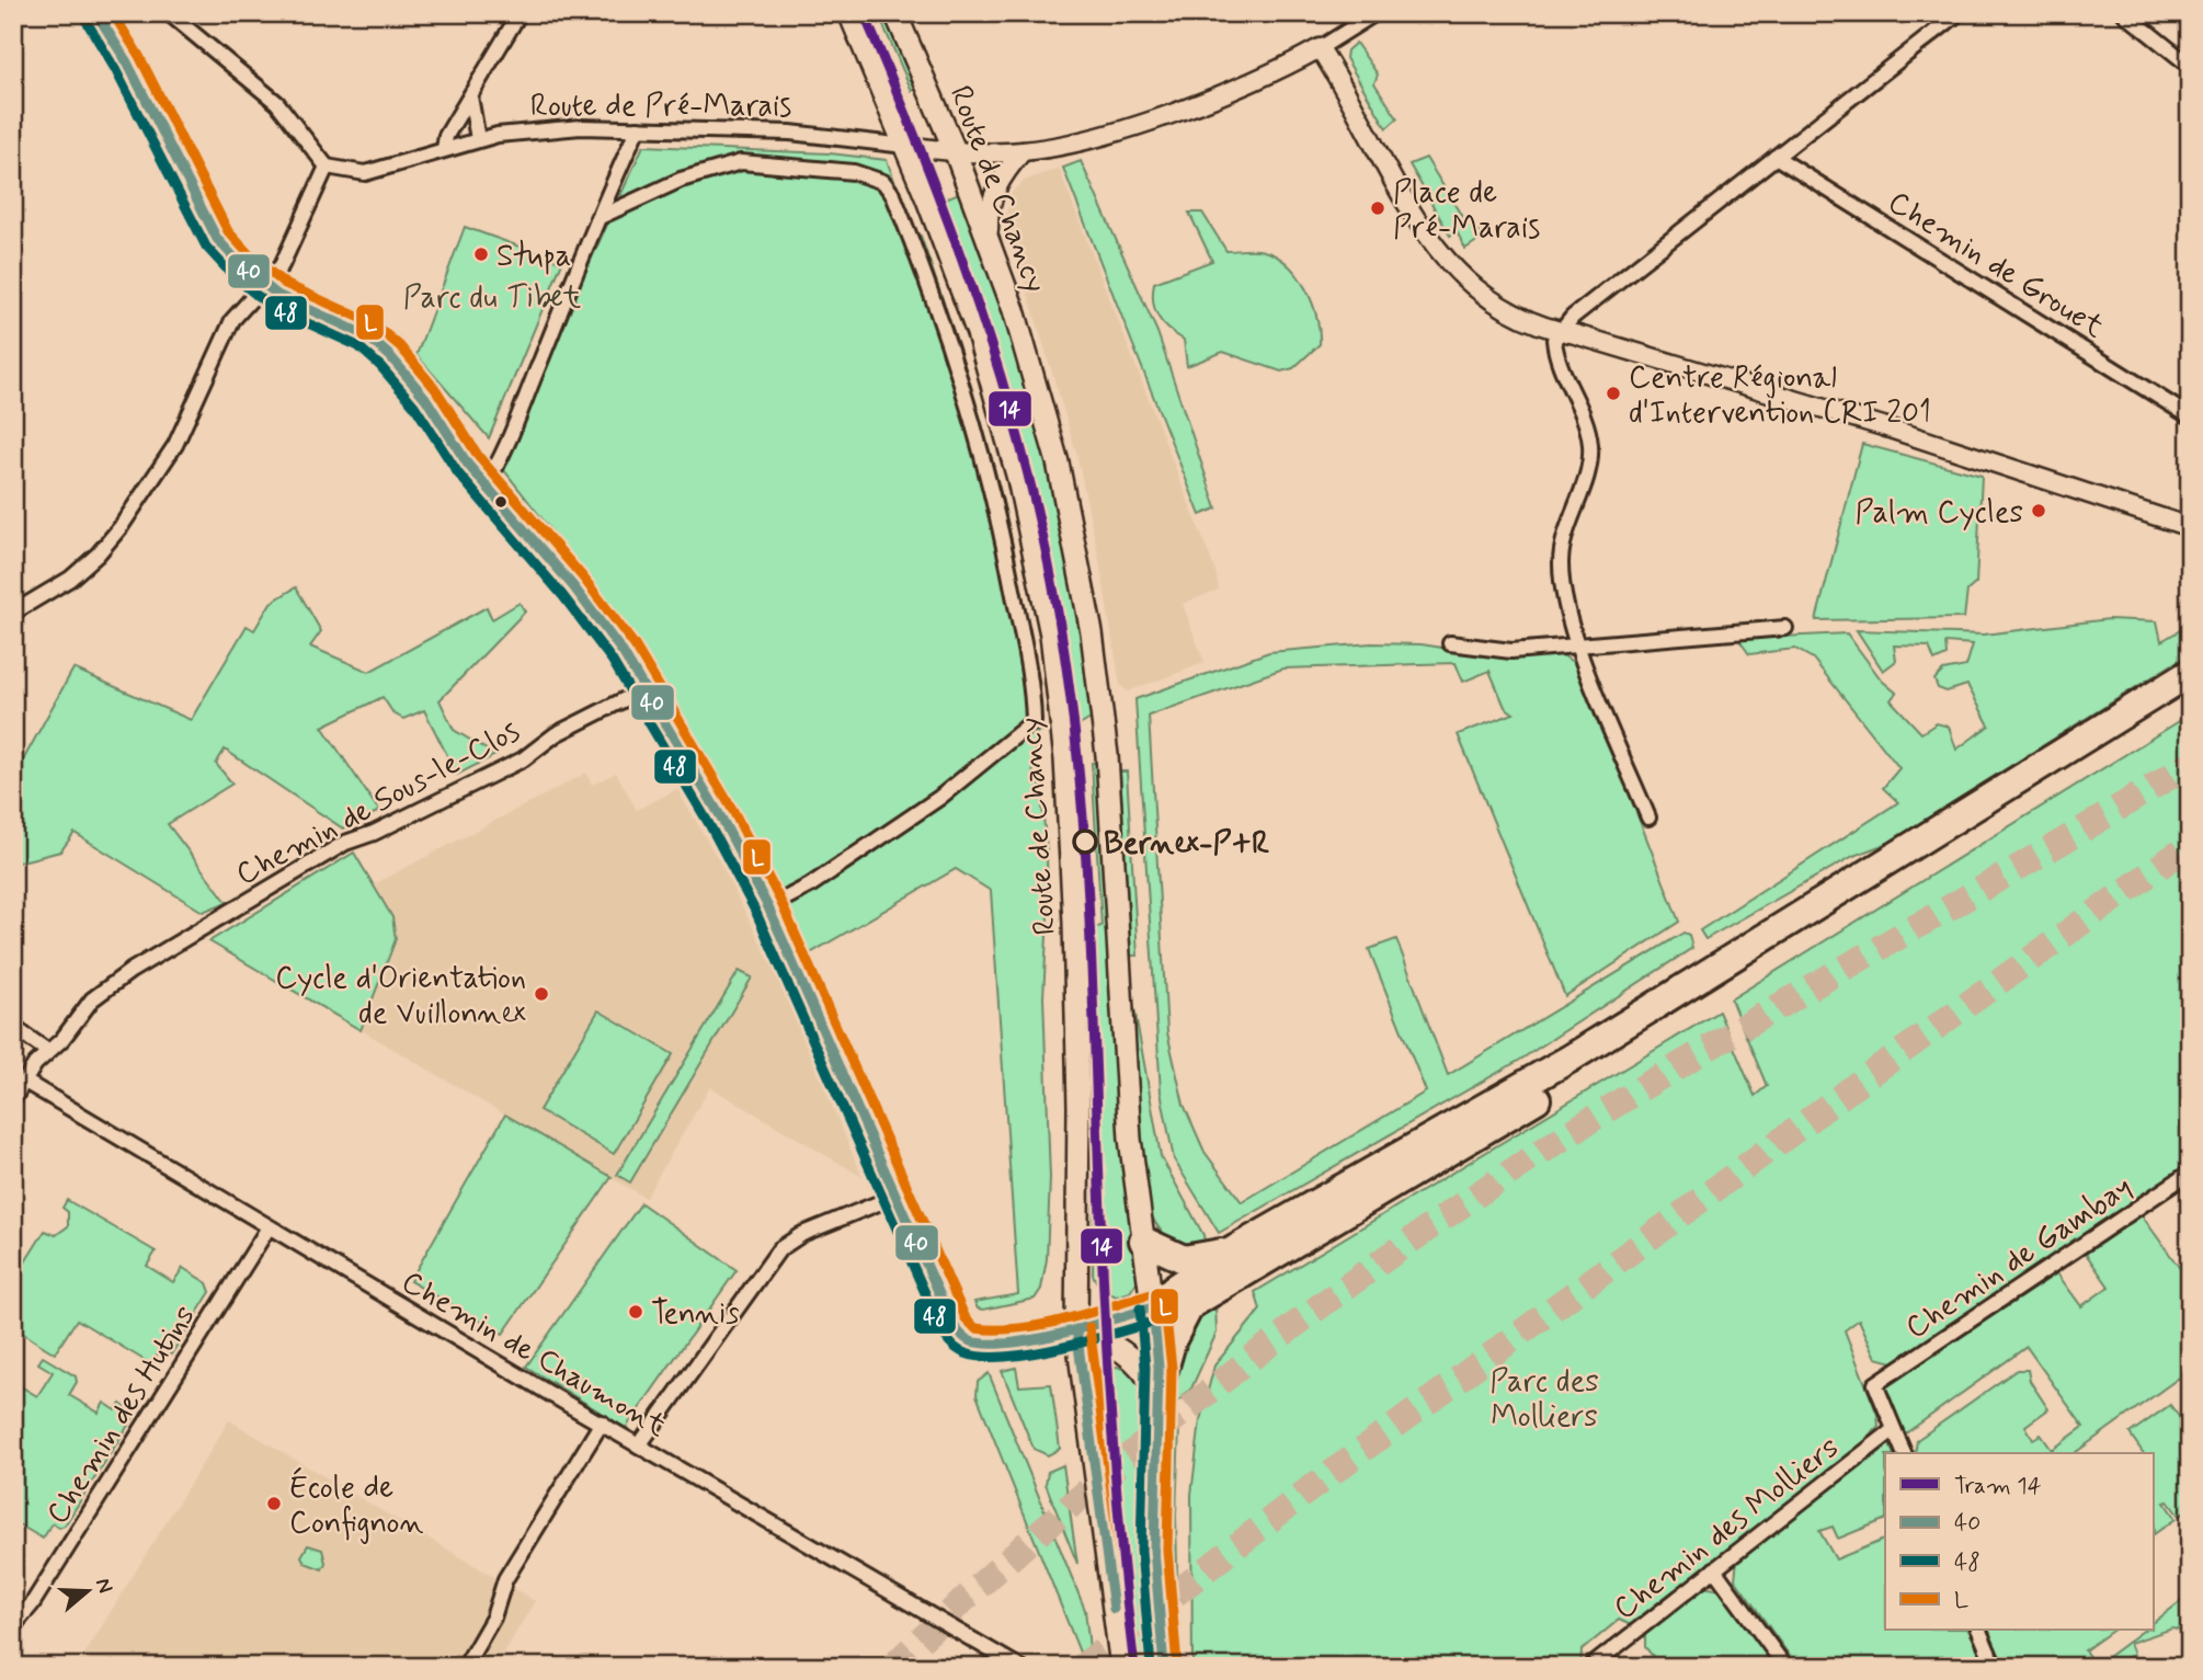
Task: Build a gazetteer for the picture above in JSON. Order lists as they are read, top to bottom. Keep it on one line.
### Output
{"streets":{"main road":["Route de Chancy"],"street":["Route de Pré-Marais","Chemin de Grouet","Chemin de Sous-le-Clos","Chemin de Gambay","Chemin de Chaumont","Chemin des Hutins","Chemin des Molliers"]},"crossings":[["Route de Pré-Marais","Route de Chancy"],["Chemin de Sous-le-Clos","Chemin de Chaumont"],["Chemin de Gambay","Chemin des Molliers"],["Chemin de Chaumont","Chemin des Hutins"]],"parks":["Parc du Tibet","Parc des Molliers"],"places":["Place de Pré-Marais","Stupa","Centre Régional d'Intervention CRI 201","Palm Cycles","Bernex-P+R","Cycle d'Orientation de Vuillonnex","Tennis","École de Confignon"],"lines":["tram line 14","transit line 40","transit line L","transit line 48"],"legend":["Tram 14","40","48","L"],"north":"right"}
